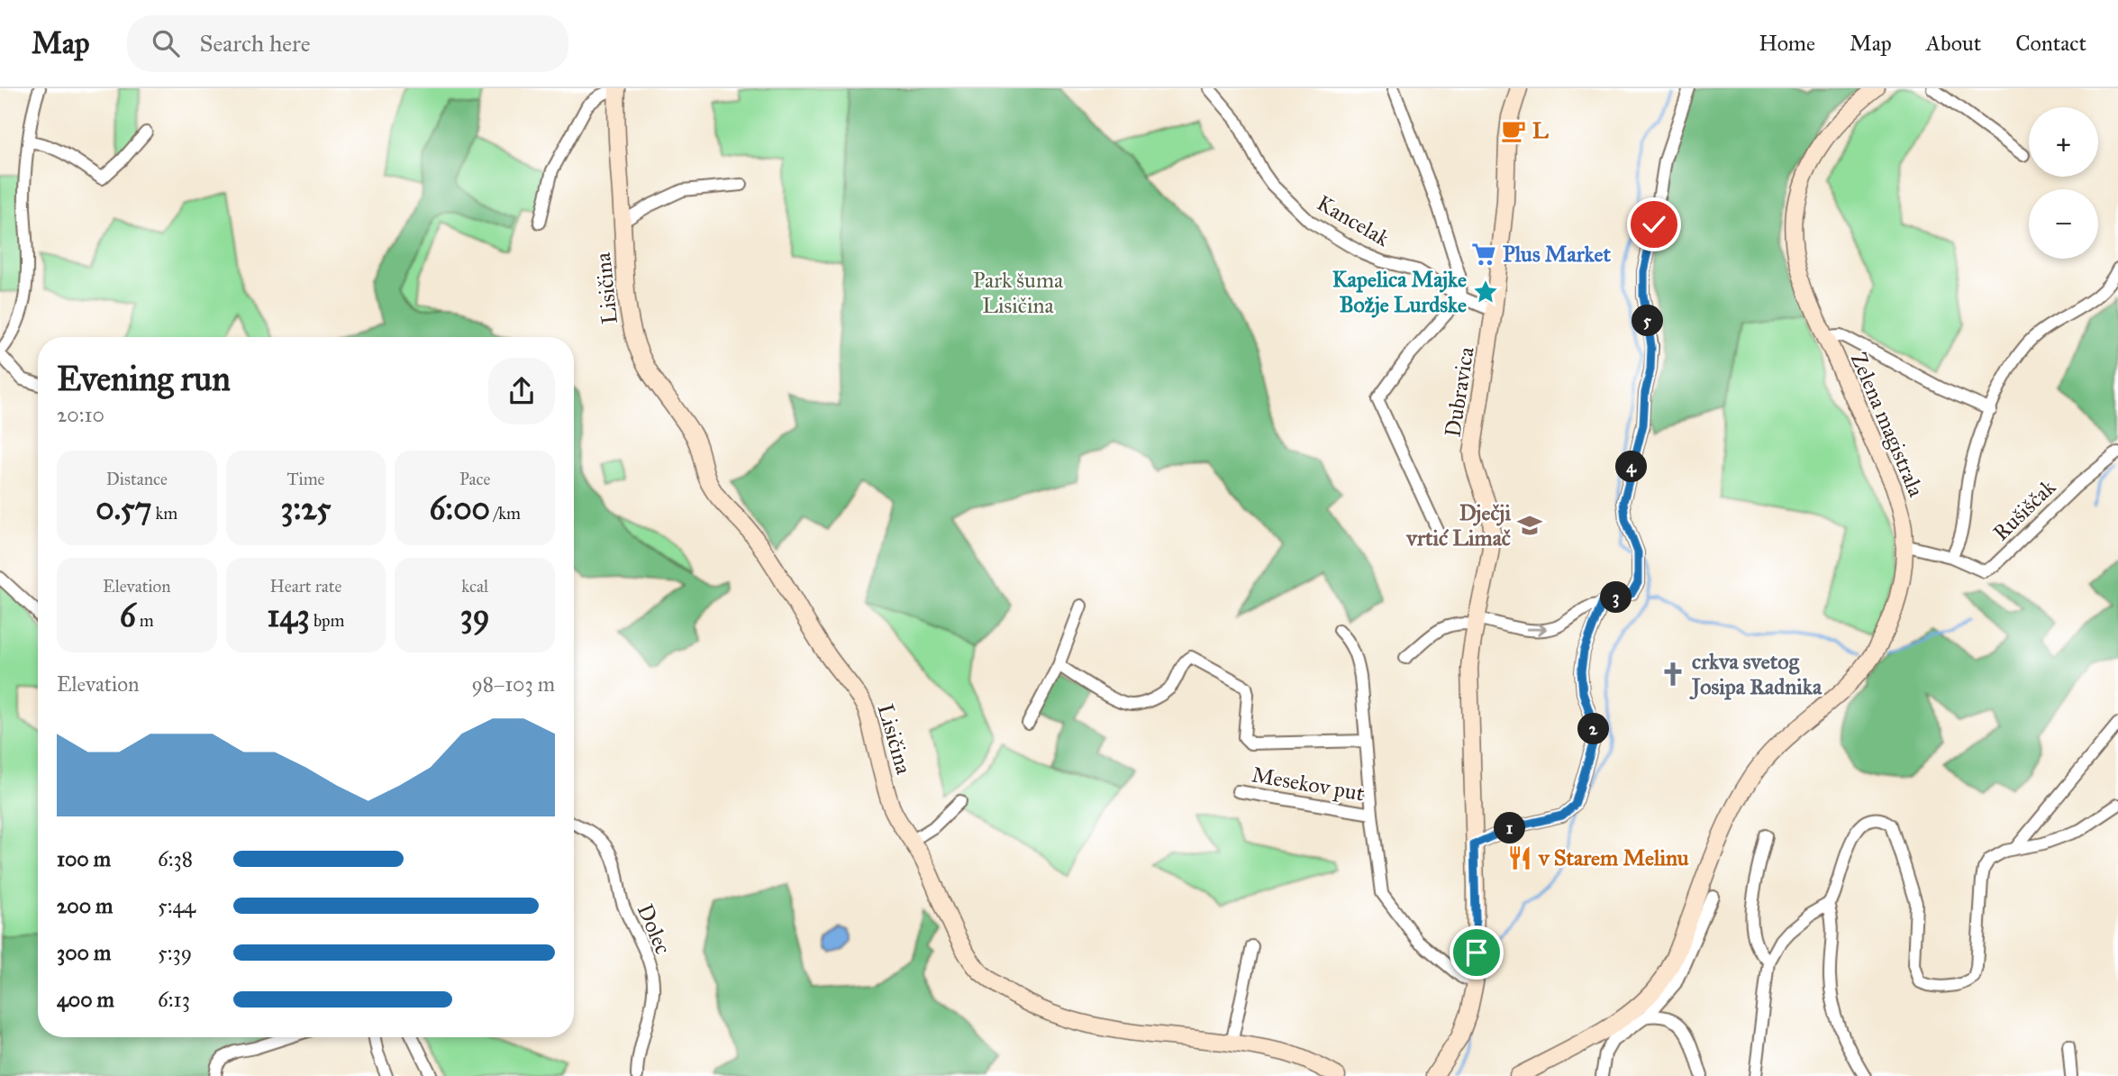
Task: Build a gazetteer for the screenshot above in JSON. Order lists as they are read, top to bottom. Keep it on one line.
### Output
{"streets":{"street":["Kancelak","Lisičina","Dubravica","Zelena magistrala","Rušiščak","Mesekov put","Dolec"]},"crossings":[["Kancelak","Dubravica"],["Dubravica","Mesekov put"],["Zelena magistrala","Rušiščak"]],"parks":["Park šuma Lisičina"],"places":{"cafe":["L"],"supermarket":["Plus Market"],"place":["Kapelica Majke Božje Lurdske"],"school or university":["Dječji vrtić Limač"],"church":["crkva svetog Josipa Radnika"],"restaurant":["v Starem Melinu"]},"page":{"header":"Map","search":"Search here","nav":["Home","Map","About","Contact"],"map_buttons":["+","−"],"pins":["5","4","3","2","1"],"heading":["Evening run","20:10"],"stats":[["Distance","0.57 km"],["Time","3:25"],["Pace","6:00 /km"],["Elevation","6 m"],["Heart rate","143 bpm"],["kcal","39"]],"chart":["Elevation","98–103 m"],"list":[{"name":"100 m","note":"6:38"},{"name":"200 m","note":"5:44"},{"name":"300 m","note":"5:39"},{"name":"400 m","note":"6:13"}]}}
